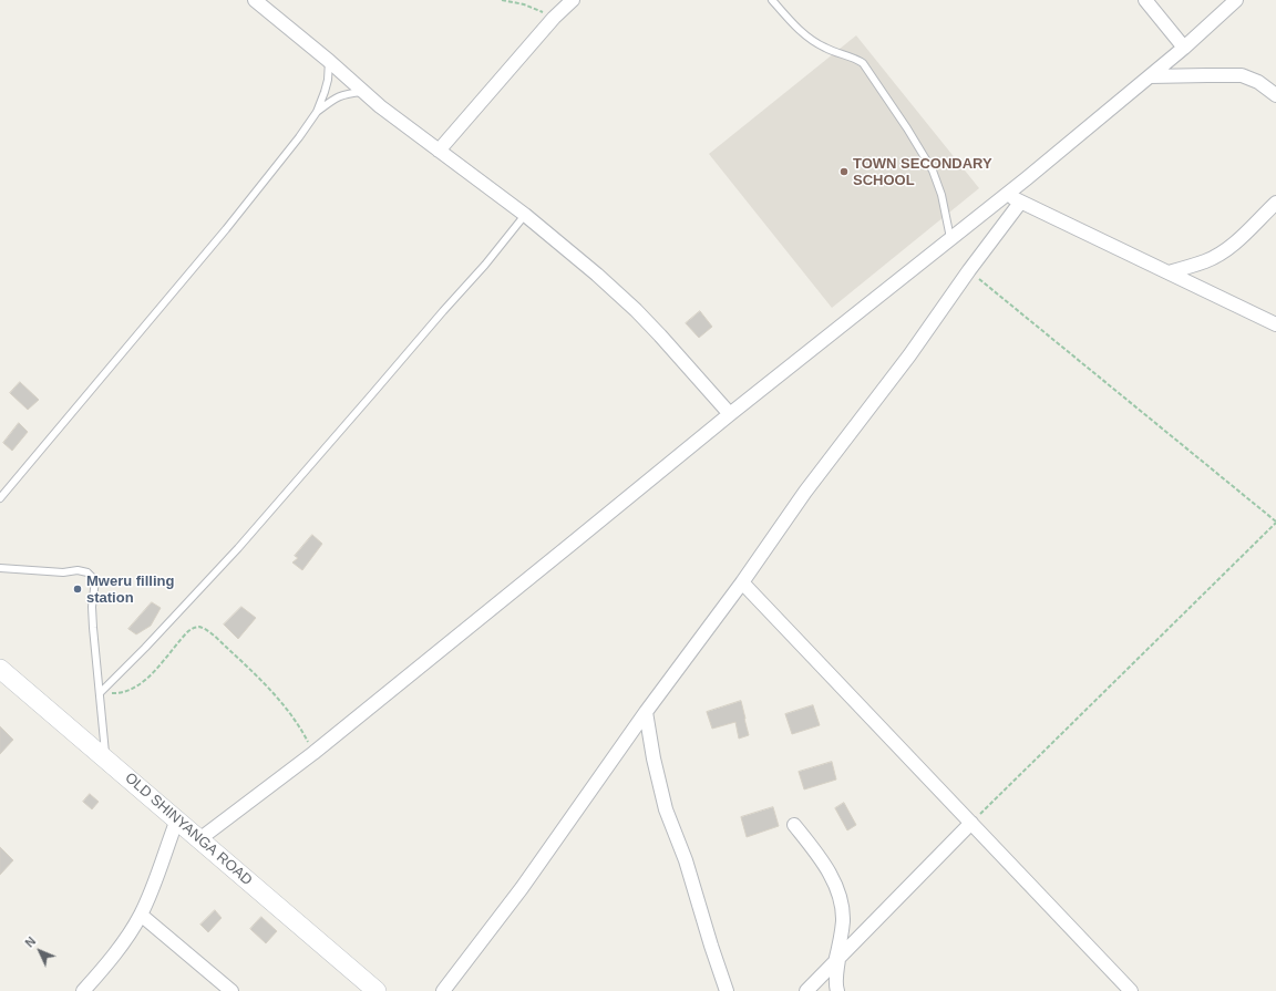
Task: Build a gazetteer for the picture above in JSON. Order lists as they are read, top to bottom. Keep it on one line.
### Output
{"streets":{"main road":["OLD SHINYANGA ROAD"]},"places":["TOWN SECONDARY SCHOOL","Mweru filling station"],"north":"top left"}
